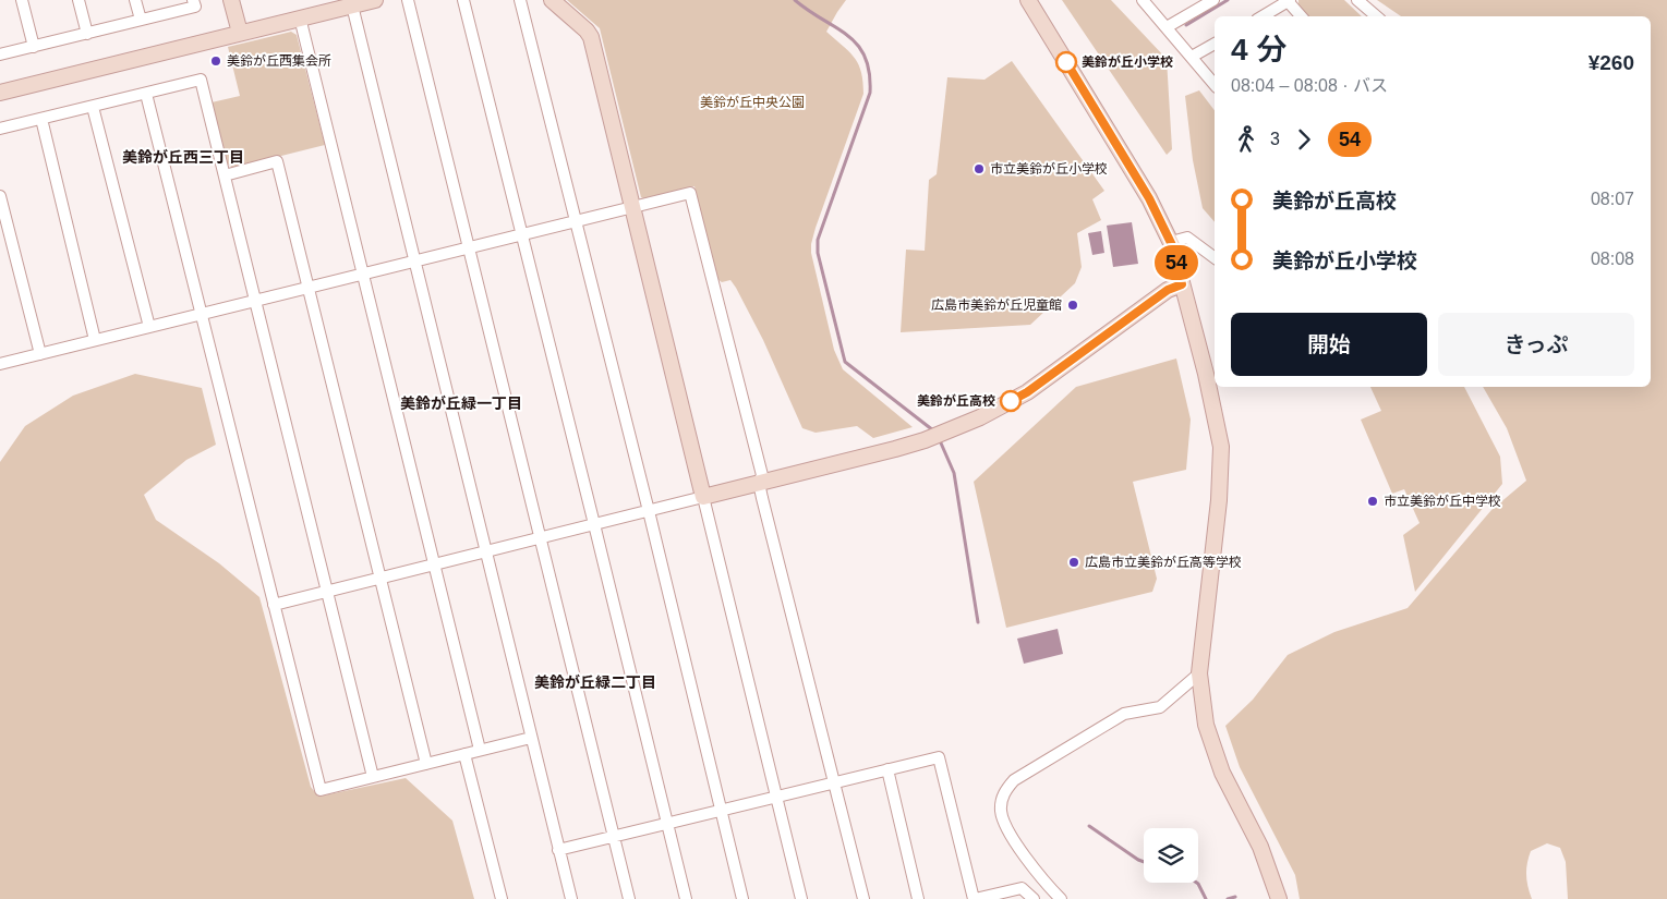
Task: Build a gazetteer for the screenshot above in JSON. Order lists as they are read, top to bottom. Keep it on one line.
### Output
{"districts":["美鈴が丘西三丁目","美鈴が丘緑一丁目","美鈴が丘緑二丁目"],"parks":["美鈴が丘中央公園"],"places":["美鈴が丘西集会所","美鈴が丘小学校","市立美鈴が丘小学校","広島市美鈴が丘児童館","美鈴が丘高校","市立美鈴が丘中学校","広島市立美鈴が丘高等学校"],"lines":["bus line 54"],"page":{"on_map":"54","heading":["4 分","08:04 – 08:08 · バス","¥260"],"legs":["3","54"],"list":[{"name":"美鈴が丘高校","value":"08:07"},{"name":"美鈴が丘小学校","value":"08:08"}],"buttons":["開始","きっぷ"]}}
